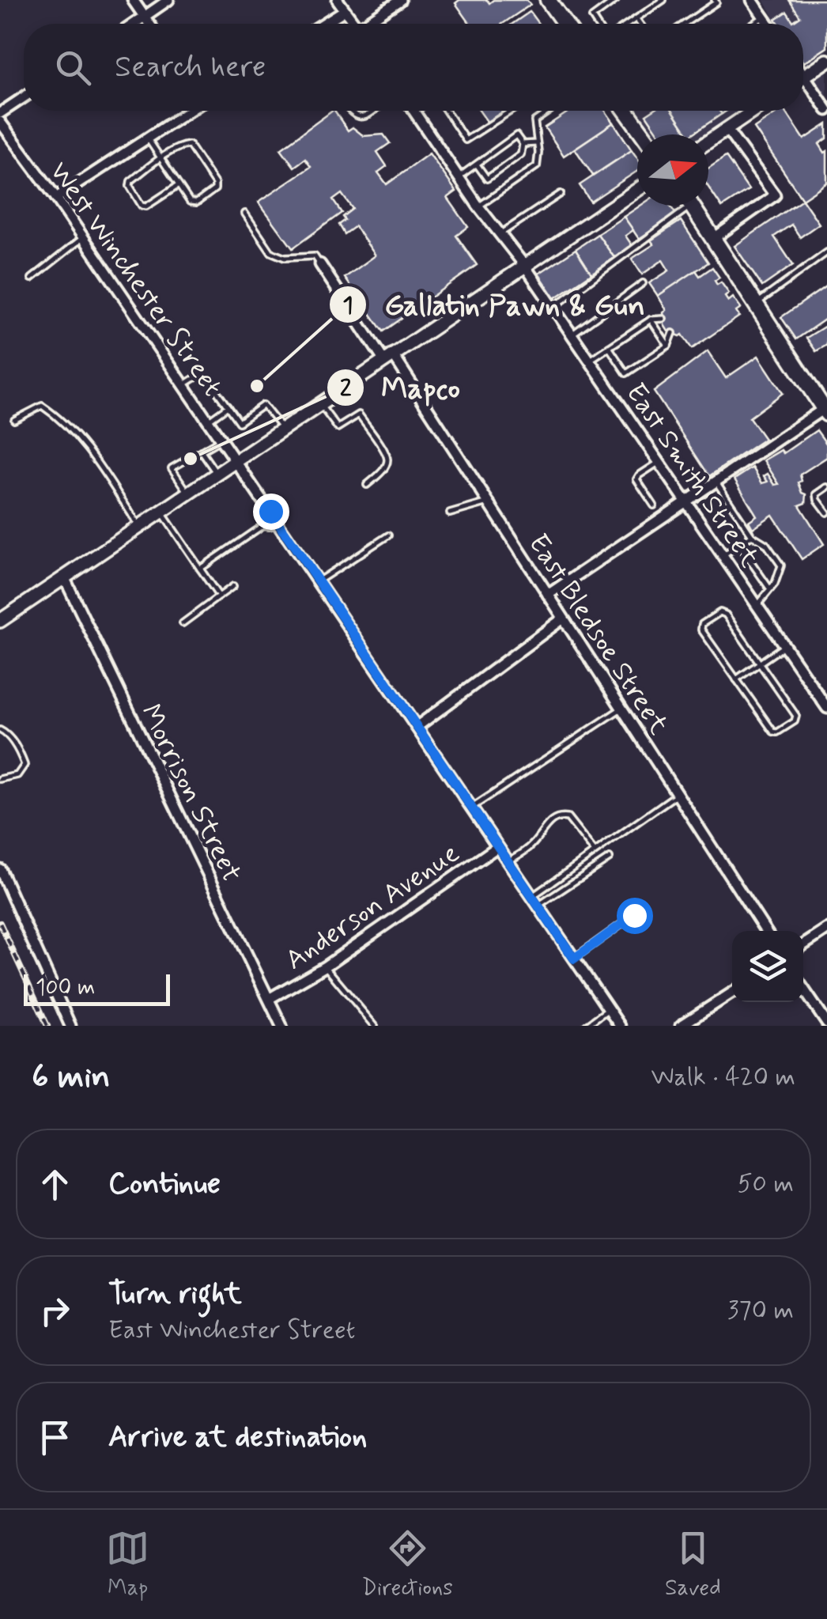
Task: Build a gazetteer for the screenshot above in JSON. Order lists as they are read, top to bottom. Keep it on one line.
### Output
{"streets":{"street":["West Winchester Street","East Smith Street","East Bledsoe Street","Morrison Street","Anderson Avenue"]},"crossings":[["West Winchester Street","Anderson Avenue"],["Morrison Street","Anderson Avenue"]],"places":["Gallatin Pawn & Gun","Mapco"],"scale_bar":"100 m","north":"right","page":{"search":"Search here","scale":"100 m","heading":["6 min","Walk · 420 m"],"list":[["Continue","50 m"],["Turn right","East Winchester Street","370 m"],"Arrive at destination"],"nav":["Map","Directions","Saved"]}}
